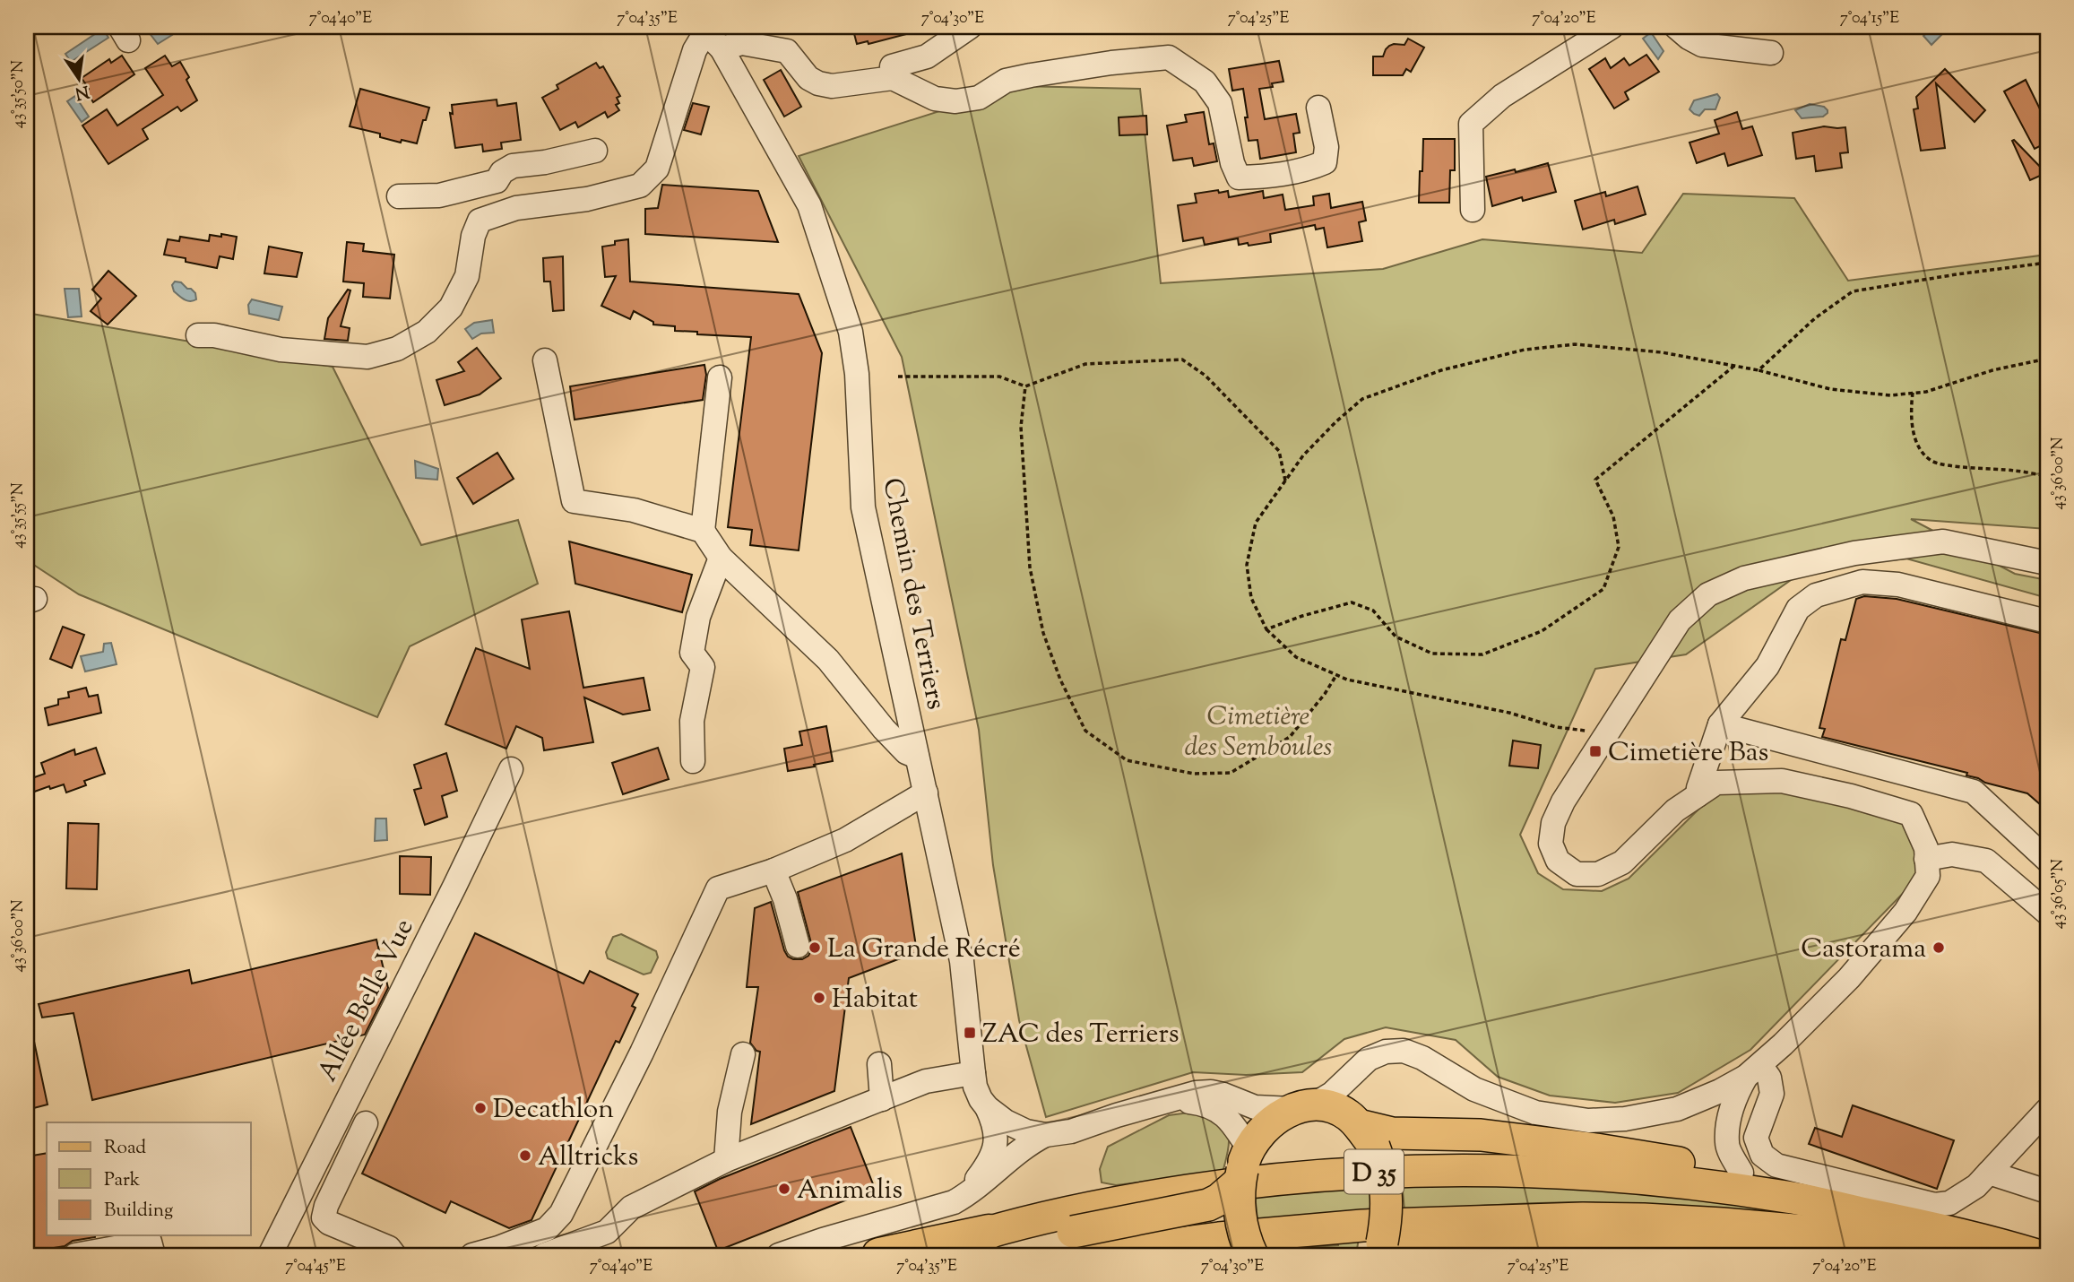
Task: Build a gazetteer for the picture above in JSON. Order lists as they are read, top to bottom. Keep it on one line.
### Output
{"streets":{"main road":["D 35"],"street":["Chemin des Terriers","Allée Belle Vue"]},"parks":["Cimetière des Semboules"],"places":{"transit":["Cimetière Bas","ZAC des Terriers"],"other":["La Grande Récré","Castorama","Habitat","Decathlon","Alltricks","Animalis"]},"legend":["Road","Park","Building"],"north":"bottom","coordinates":["7°04'40\"E","7°04'35\"E","7°04'30\"E","7°04'25\"E","7°04'20\"E","7°04'15\"E","43°35'50\"N","43°36'00\"N","43°35'55\"N","43°36'05\"N","7°04'45\"E"]}
